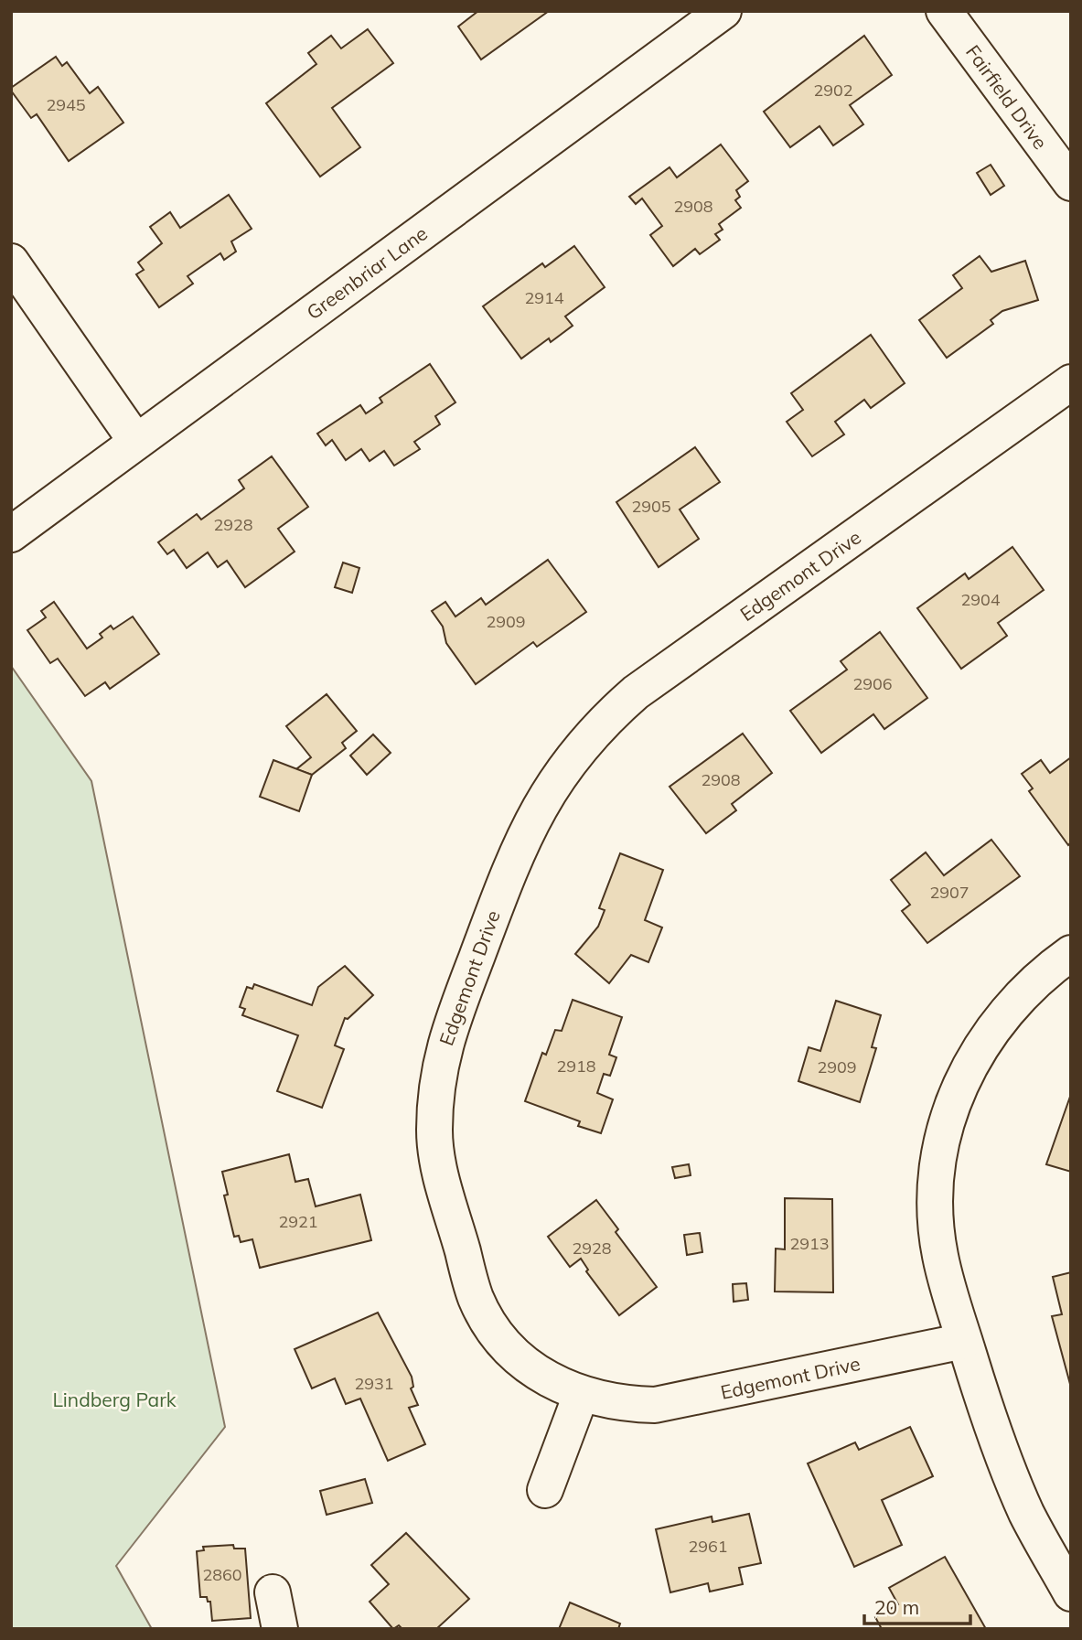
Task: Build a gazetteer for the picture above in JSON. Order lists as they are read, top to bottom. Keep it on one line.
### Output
{"streets":{"street":["Fairfield Drive","Greenbriar Lane","Edgemont Drive"]},"parks":["Lindberg Park"],"house_numbers":["2902","2945","2908","2914","2905","2928","2904","2909","2906","2908","2907","2918","2909","2921","2913","2928","2931","2961","2860"],"scale_bar":"20 m"}
